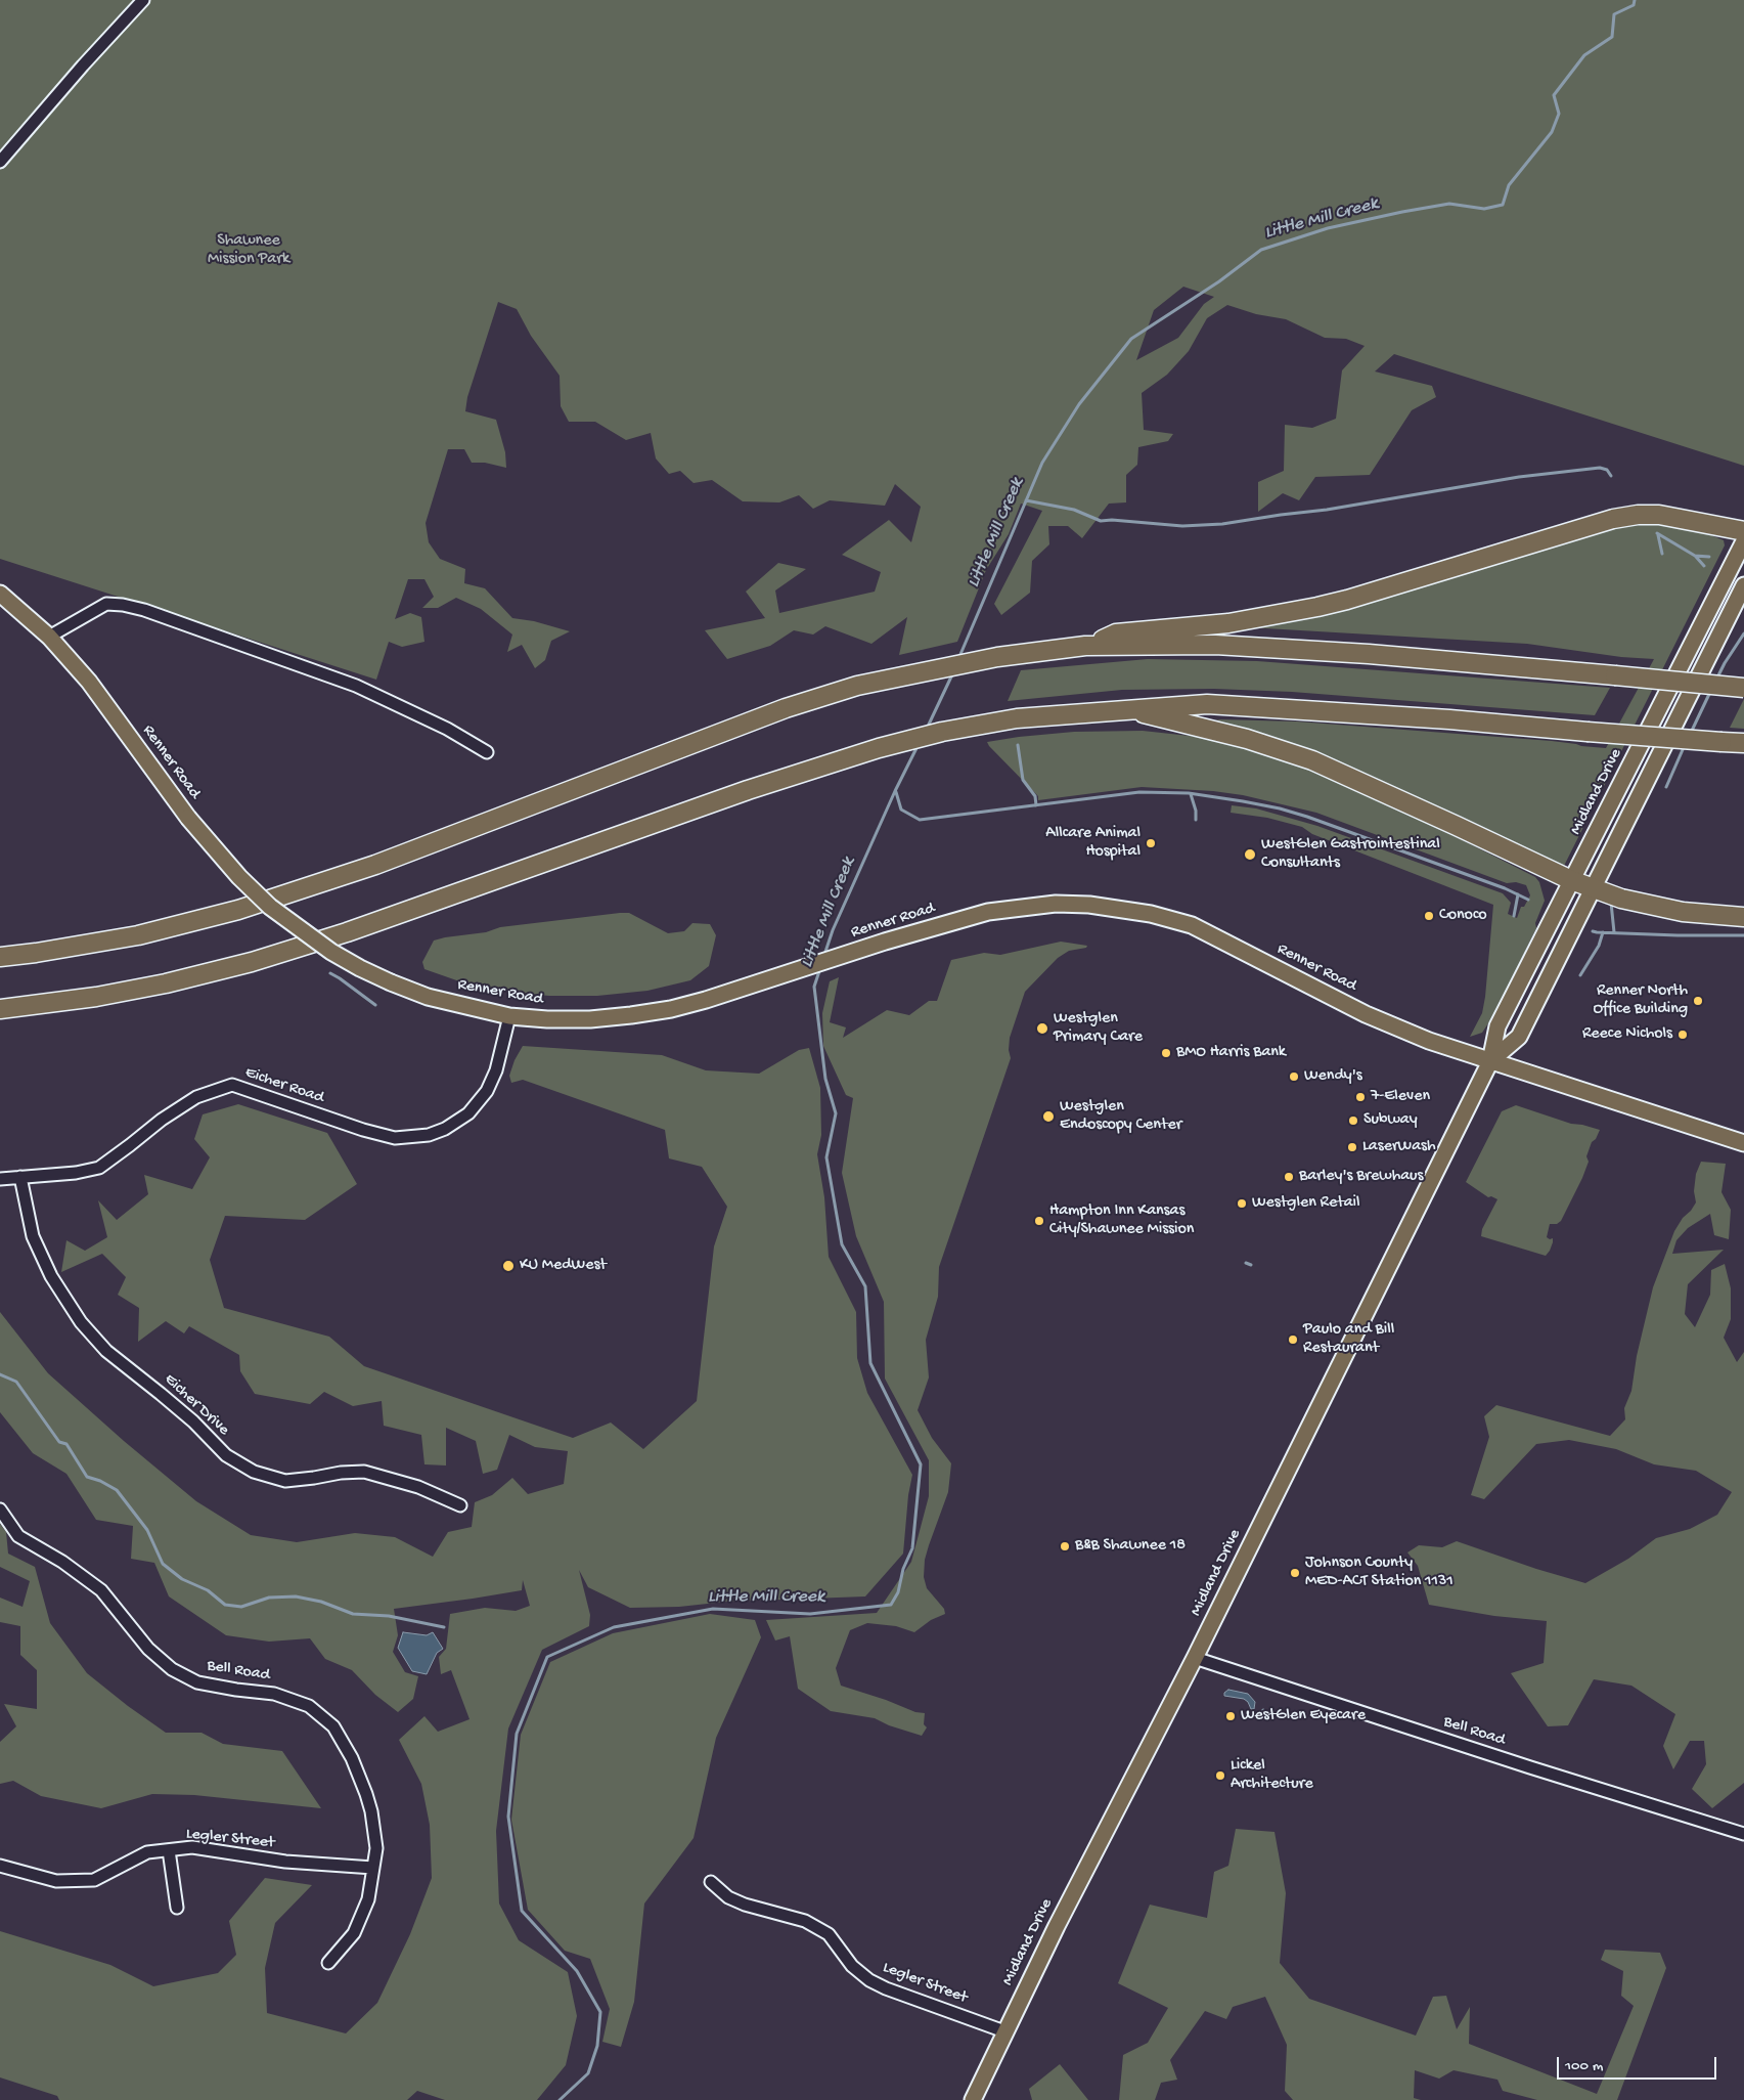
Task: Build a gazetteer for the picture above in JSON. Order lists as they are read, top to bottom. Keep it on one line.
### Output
{"streets":{"main road":["Renner Road","Midland Drive"],"street":["Eicher Road","Eicher Drive","Bell Road","Legler Street"]},"crossings":[["Renner Road","Midland Drive"],["Renner Road","Eicher Road"],["Midland Drive","Bell Road"],["Midland Drive","Legler Street"],["Eicher Road","Eicher Drive"],["Bell Road","Legler Street"]],"water":["Little Mill Creek"],"parks":["Shawnee Mission Park"],"places":["Allcare Animal Hospital","WestGlen Gastrointestinal Consultants","Conoco","Renner North Office Building","Westglen Primary Care","Reece Nichols","BMO Harris Bank","Wendy's","7-Eleven","Westglen Endoscopy Center","Subway","LaserWash","Barley's Brewhaus","Westglen Retail","Hampton Inn Kansas City/Shawnee Mission","KU MedWest","Paulo and Bill Restaurant","B&B Shawnee 18","Johnson County MED-ACT Station 1131","WestGlen Eyecare","Lickel Architecture"],"scale_bar":"100 m"}
